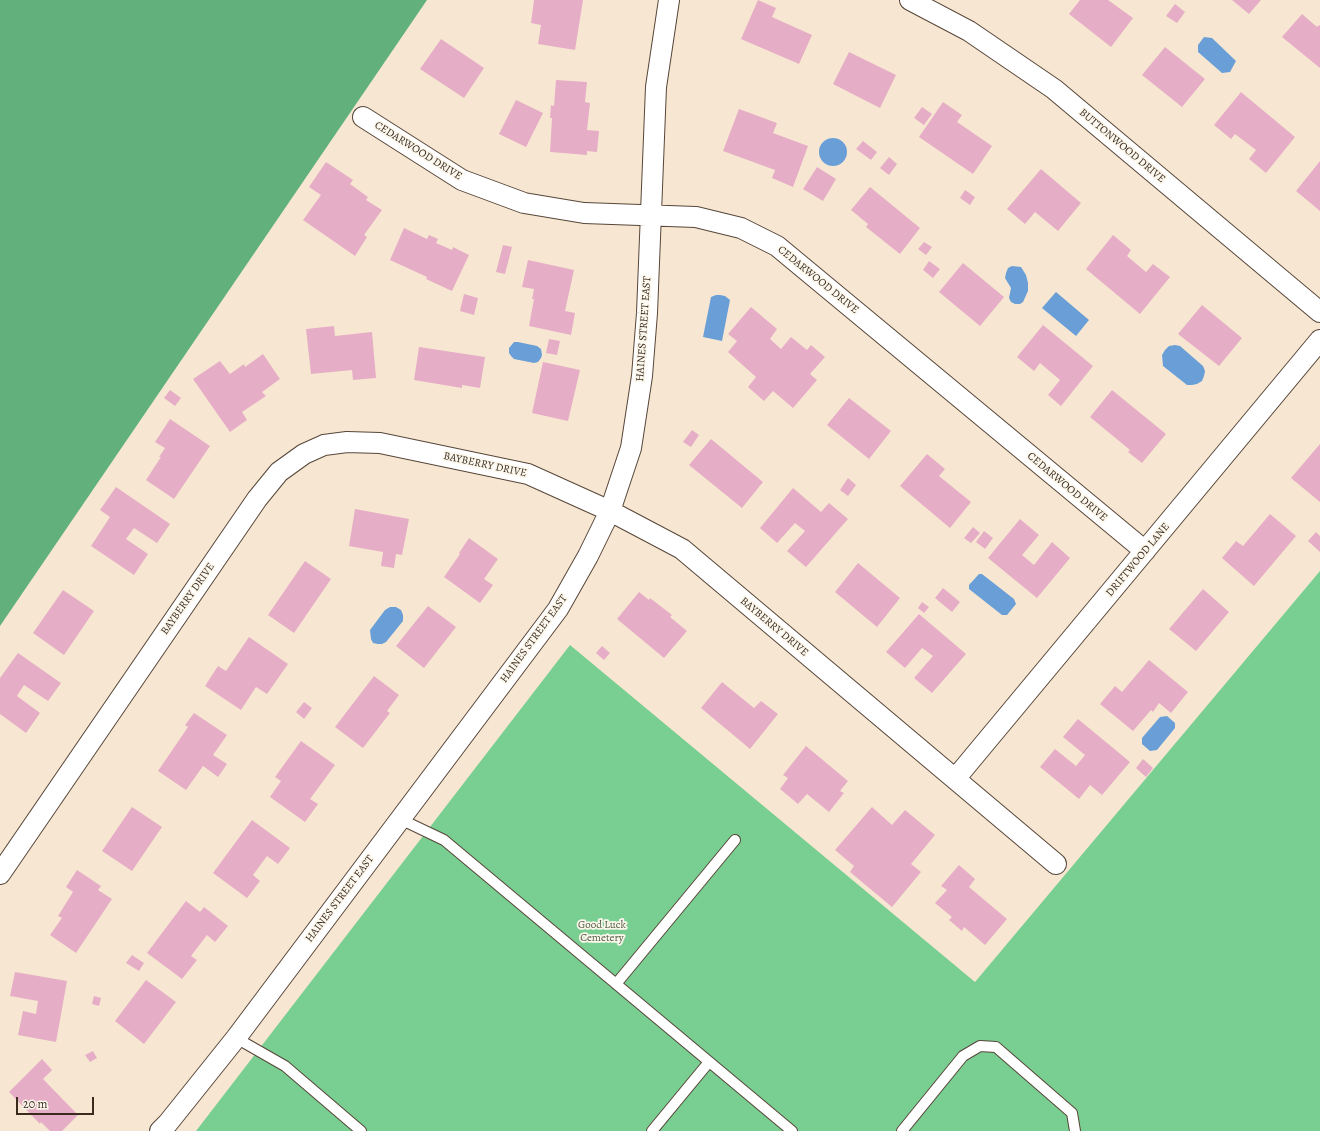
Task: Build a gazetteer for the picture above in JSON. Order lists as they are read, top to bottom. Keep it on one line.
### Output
{"streets":{"street":["BUTTONWOOD DRIVE","CEDARWOOD DRIVE","HAINES STREET EAST","BAYBERRY DRIVE","DRIFTWOOD LANE"]},"crossings":[["CEDARWOOD DRIVE","HAINES STREET EAST"],["CEDARWOOD DRIVE","DRIFTWOOD LANE"],["HAINES STREET EAST","BAYBERRY DRIVE"],["BAYBERRY DRIVE","DRIFTWOOD LANE"]],"parks":["Good Luck Cemetery"],"scale_bar":"20 m"}
